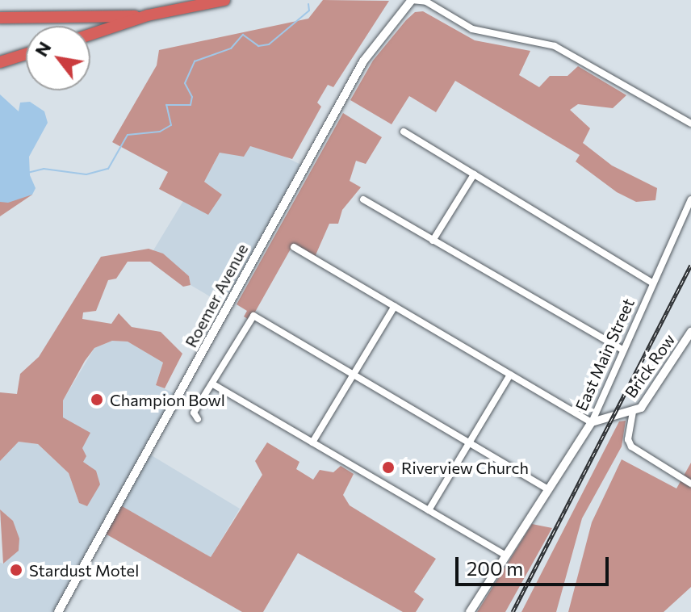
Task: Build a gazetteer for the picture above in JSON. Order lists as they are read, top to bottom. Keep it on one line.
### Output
{"streets":{"street":["Roemer Avenue","East Main Street","Brick Row"]},"crossings":[["East Main Street","Brick Row"]],"places":["Champion Bowl","Riverview Church","Stardust Motel"],"scale_bar":"200 m","north":"top left"}
